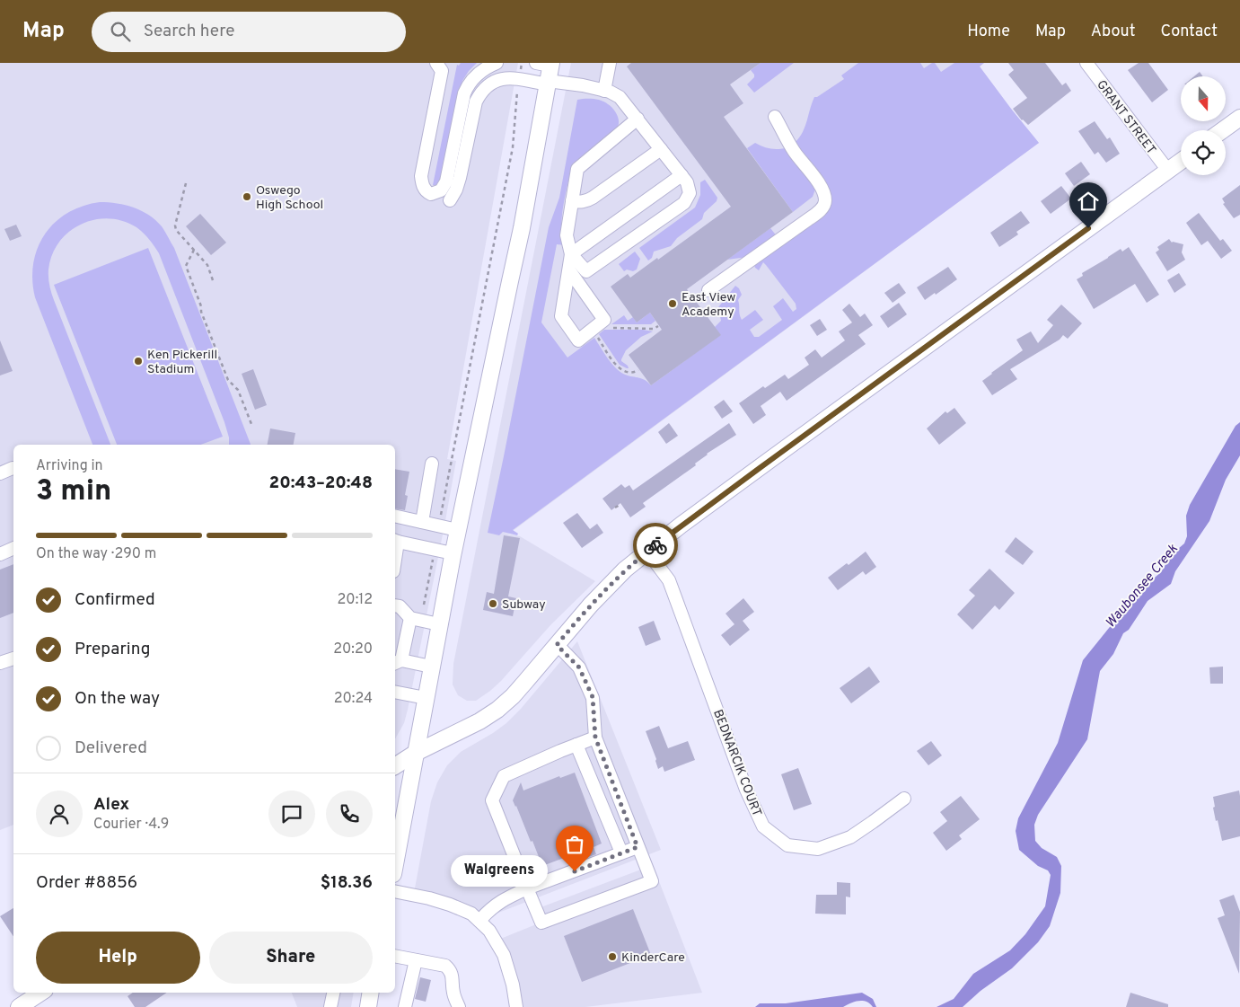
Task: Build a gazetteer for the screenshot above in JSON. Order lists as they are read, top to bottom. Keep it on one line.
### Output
{"streets":{"street":["GRANT STREET","BEDNARCIK COURT"]},"water":["Waubonsee Creek"],"places":["Oswego High School","East View Academy","Ken Pickerill Stadium","Subway","Walgreens","KinderCare"],"north":"bottom","page":{"header":"Map","search":"Search here","nav":["Home","Map","About","Contact"],"heading":["3 min","Arriving in","20:43–20:48"],"panel":["Alex","Courier · 4.9","Order #8856","$18.36"],"bar":"On the way · 290 m","list":[["Confirmed","20:12"],["Preparing","20:20"],["On the way","20:24"],"Delivered"],"bubble":"Walgreens","buttons":["Help","Share"]}}
